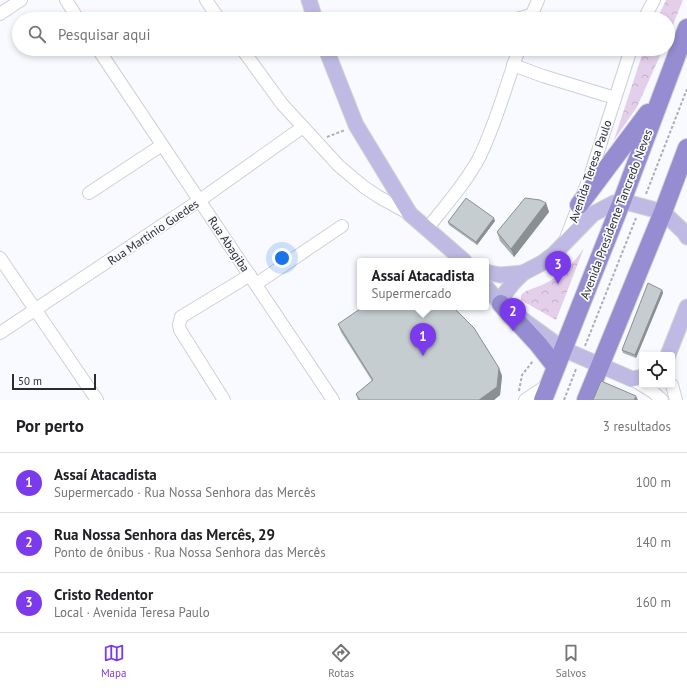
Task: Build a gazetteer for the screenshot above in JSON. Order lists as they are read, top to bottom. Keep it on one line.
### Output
{"streets":{"highway":["Avenida Presidente Tancredo Neves"],"main road":["Avenida Teresa Paulo"],"street":["Rua Martinio Guedes","Rua Abagiba"]},"crossings":[["Rua Martinio Guedes","Rua Abagiba"]],"scale_bar":"50 m","page":{"search":"Pesquisar aqui","pins":["3","2","1"],"popup":["Assaí Atacadista","Supermercado"],"scale":"50 m","heading":["Por perto","3 resultados"],"list":[{"mark":"1","name":"Assaí Atacadista","note":"Supermercado · Rua Nossa Senhora das Mercês","value":"100 m"},{"mark":"2","name":"Rua Nossa Senhora das Mercês, 29","note":"Ponto de ônibus · Rua Nossa Senhora das Mercês","value":"140 m"},{"mark":"3","name":"Cristo Redentor","note":"Local · Avenida Teresa Paulo","value":"160 m"}],"nav":["Mapa","Rotas","Salvos"]}}
